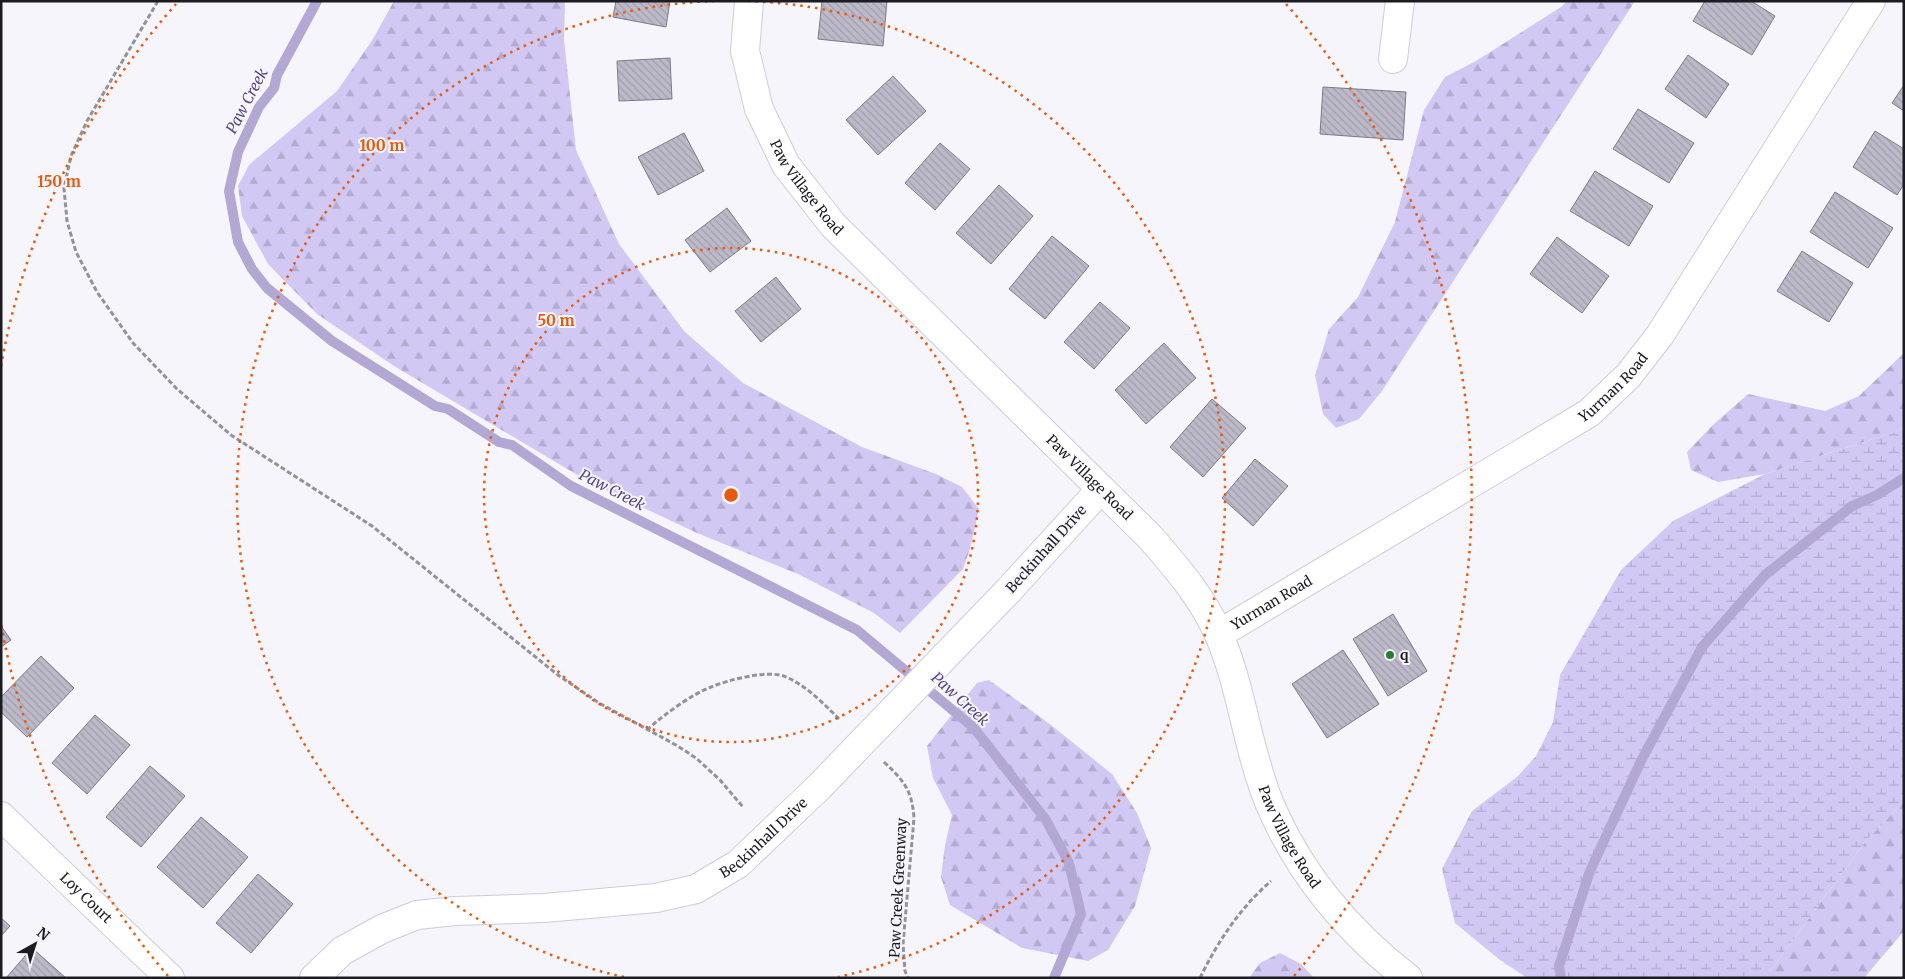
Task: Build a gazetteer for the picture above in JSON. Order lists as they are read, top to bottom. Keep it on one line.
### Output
{"streets":{"street":["Paw Village Road","Yurman Road","Beckinhall Drive","Loy Court"],"path":["Paw Creek Greenway"]},"crossings":[["Paw Village Road","Yurman Road"],["Paw Village Road","Beckinhall Drive"]],"water":["Paw Creek"],"places":["q"],"north":"top right","rings":["100 m","150 m","50 m"]}
